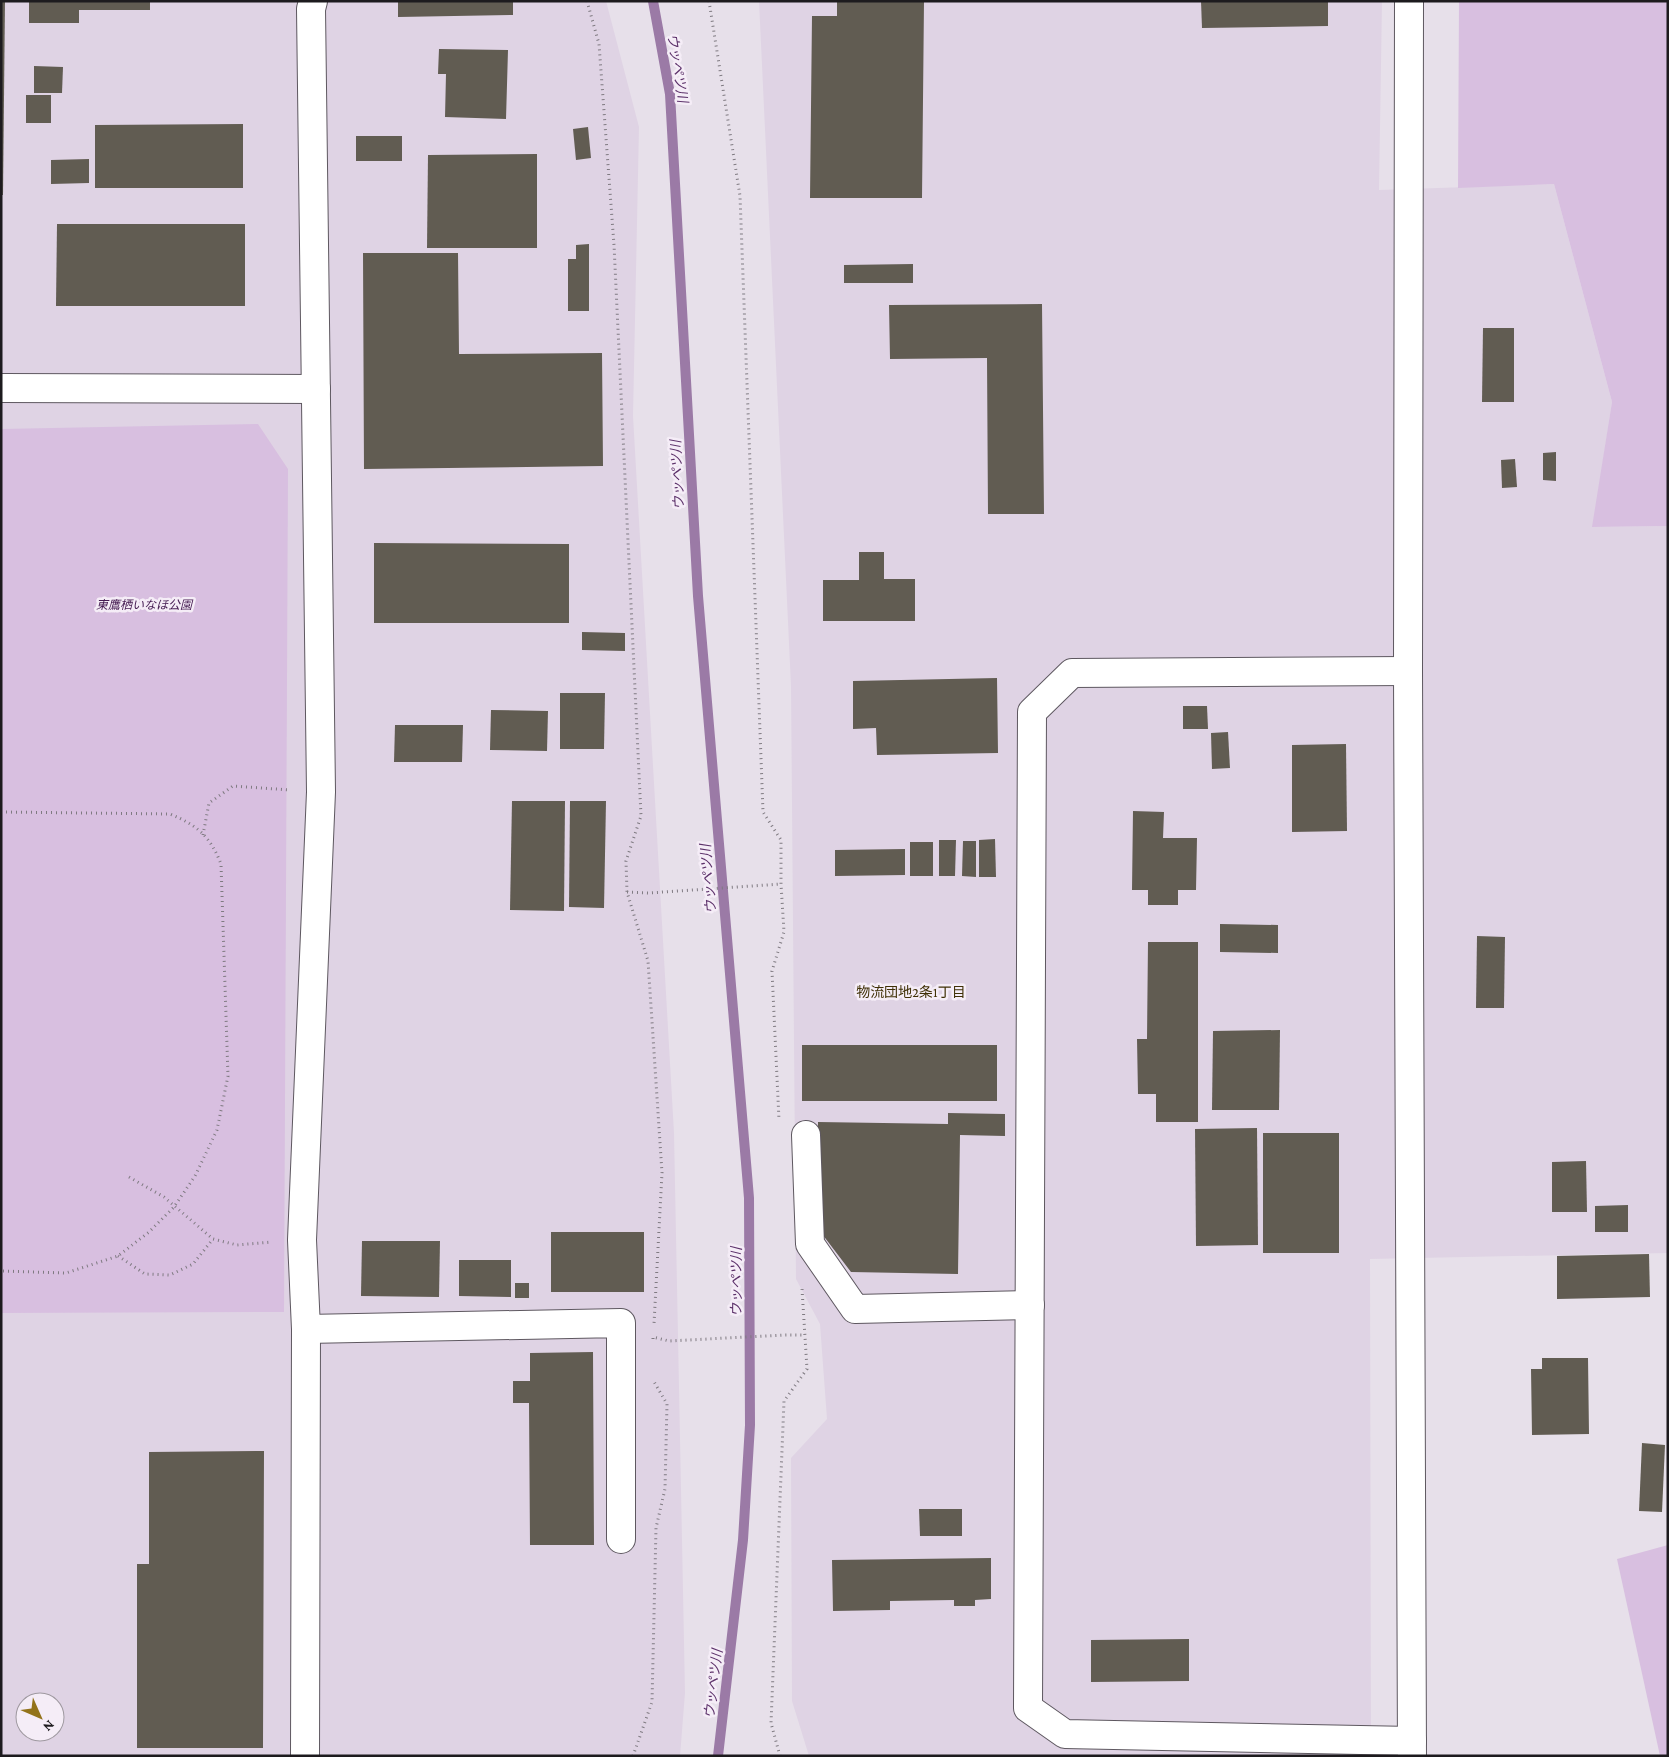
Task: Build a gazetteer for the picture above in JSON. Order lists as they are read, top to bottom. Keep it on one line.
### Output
{"districts":["物流団地2条1丁目"],"water":["ウッペツ川"],"parks":["東鷹栖いなほ公園"],"north":"bottom right"}
